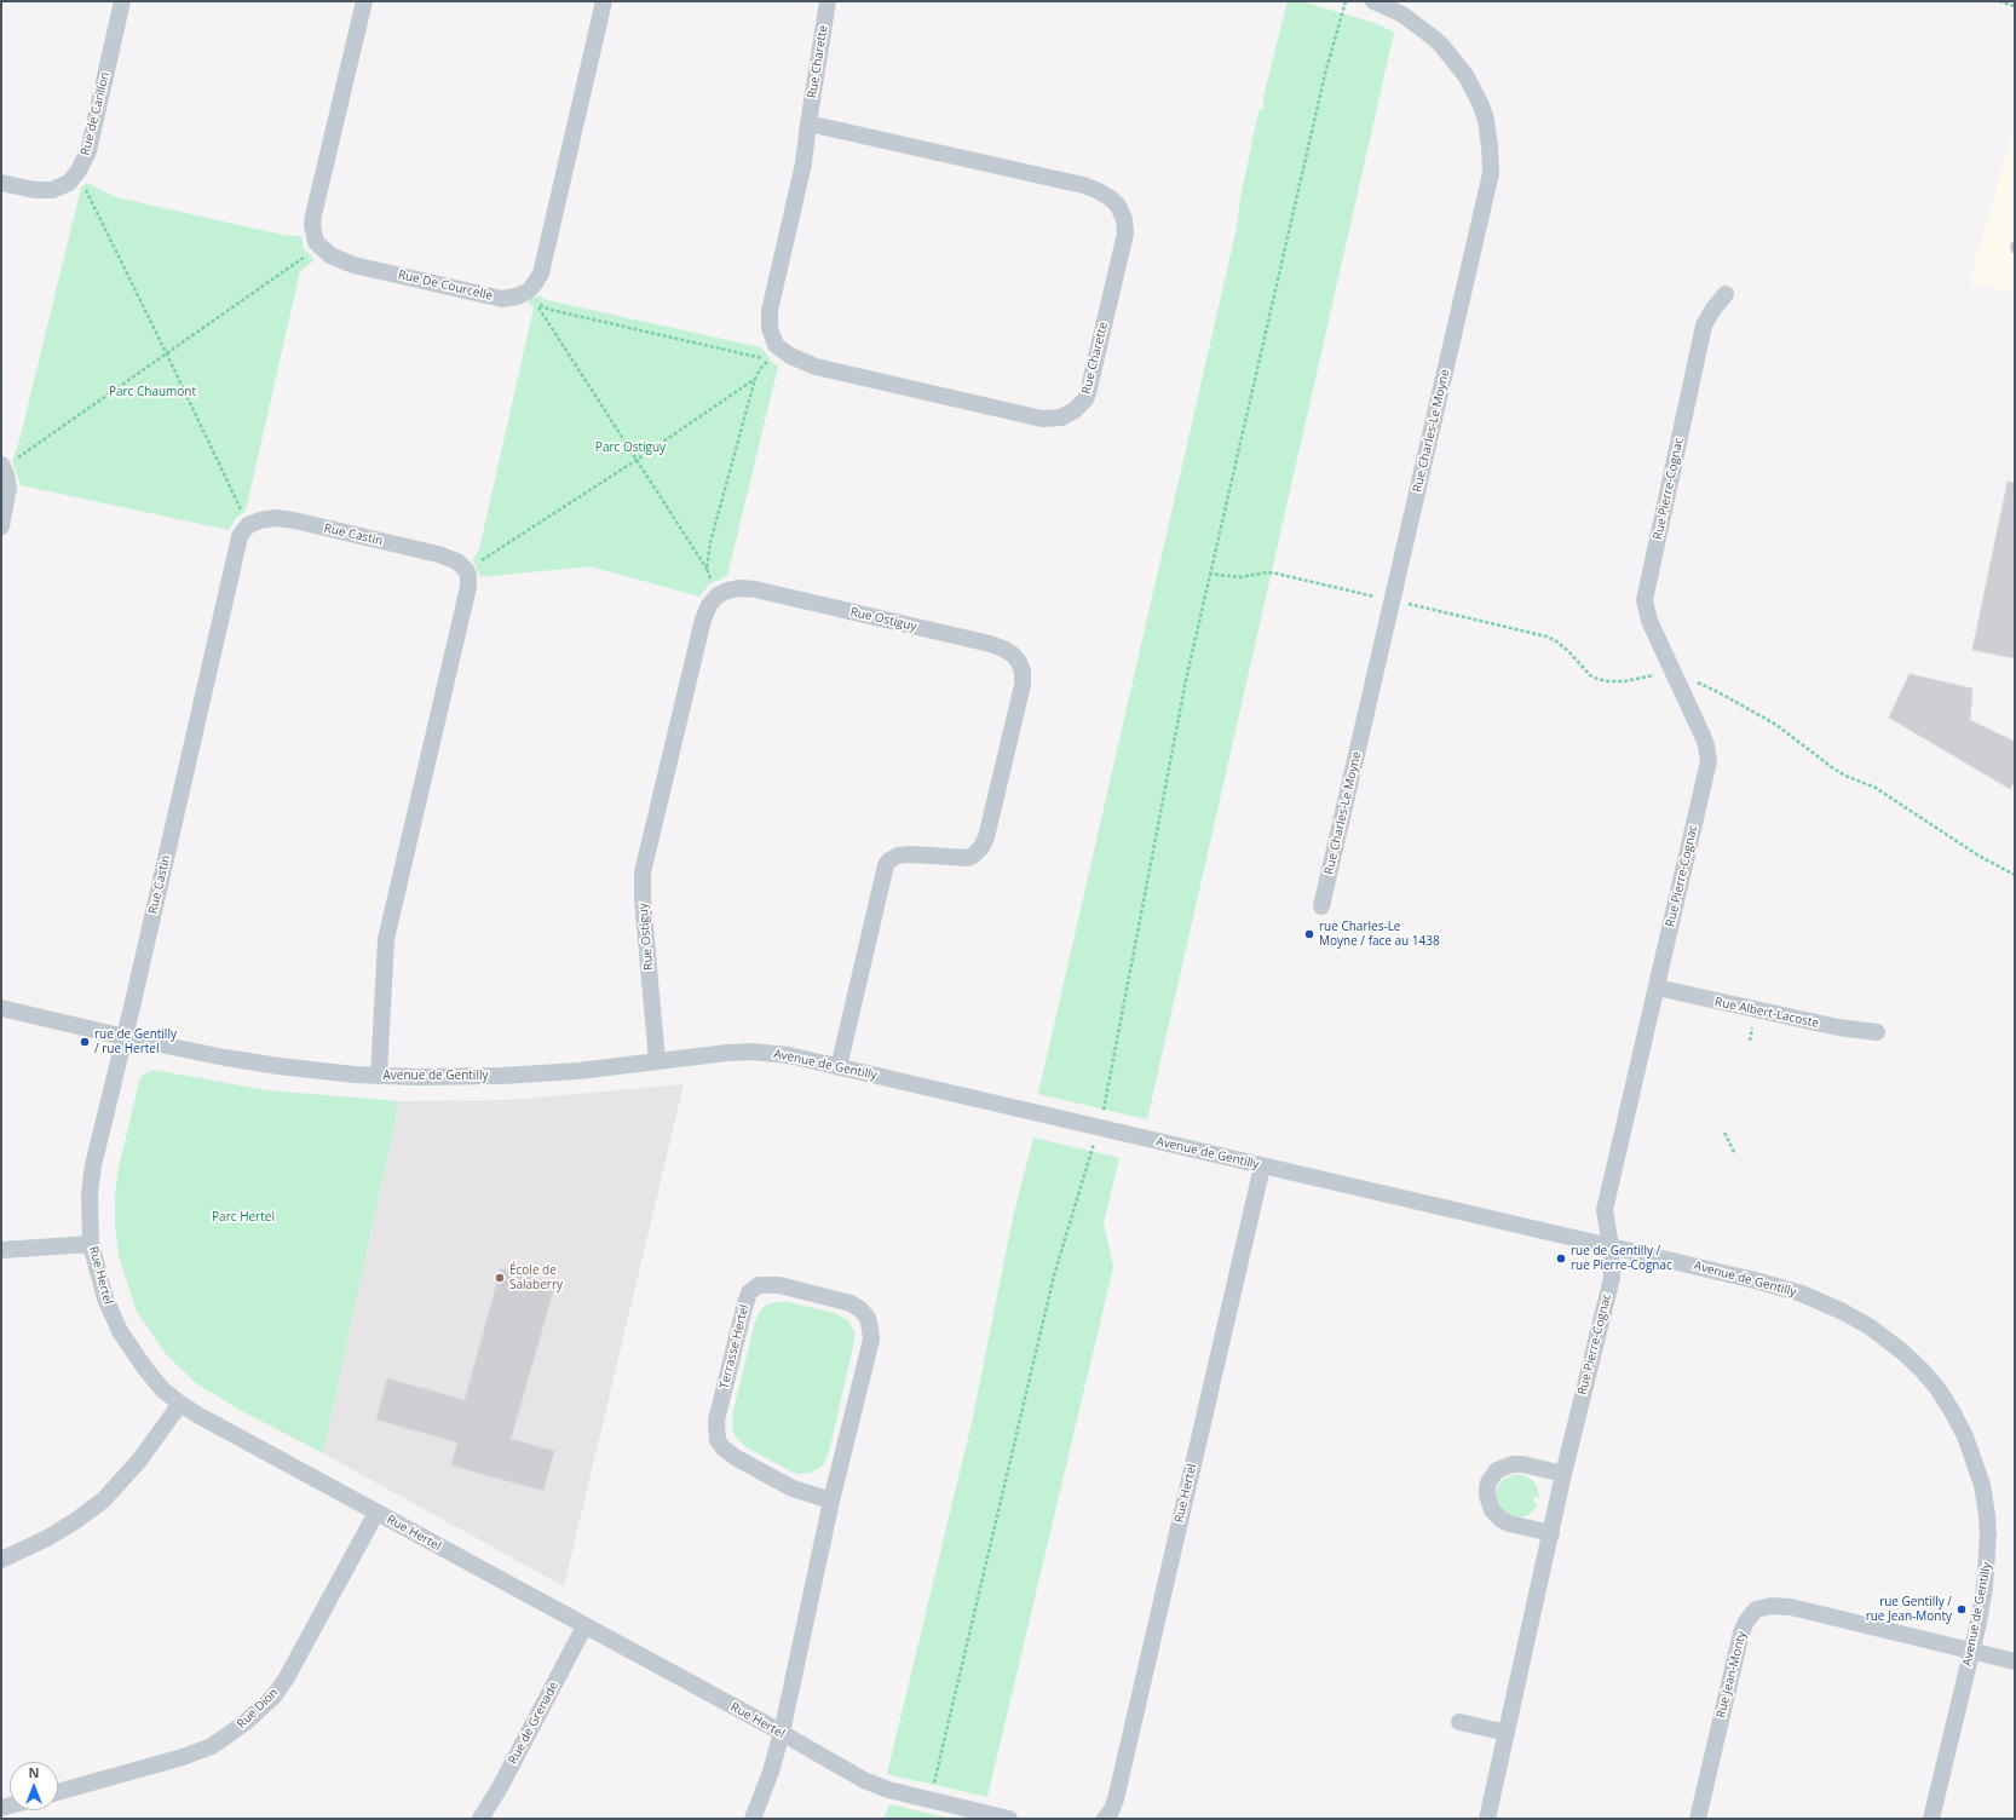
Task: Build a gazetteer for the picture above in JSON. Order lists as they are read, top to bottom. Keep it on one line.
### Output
{"streets":{"street":["Rue Charette","Rue de Carillon","Rue De Courcelle","Rue Charles-Le Moyne","Rue Pierre-Cognac","Rue Castin","Rue Ostiguy","Rue Albert-Lacoste","Avenue de Gentilly","Rue Hertel","Terrasse Hertel","Rue Jean-Monty","Rue Dion","Rue de Grenade"]},"crossings":[["Rue Pierre-Cognac","Rue Albert-Lacoste"],["Rue Pierre-Cognac","Avenue de Gentilly"],["Rue Castin","Avenue de Gentilly"],["Rue Castin","Rue Hertel"],["Rue Ostiguy","Avenue de Gentilly"],["Avenue de Gentilly","Rue Hertel"],["Avenue de Gentilly","Rue Jean-Monty"],["Rue Hertel","Terrasse Hertel"],["Rue Hertel","Rue Dion"],["Rue Hertel","Rue de Grenade"]],"parks":["Parc Chaumont","Parc Ostiguy","Parc Hertel"],"places":["rue Charles-Le Moyne / face au 1438","rue de Gentilly / rue Hertel","rue de Gentilly / rue Pierre-Cognac","École de Salaberry","rue Gentilly / rue Jean-Monty"],"north":"top"}
